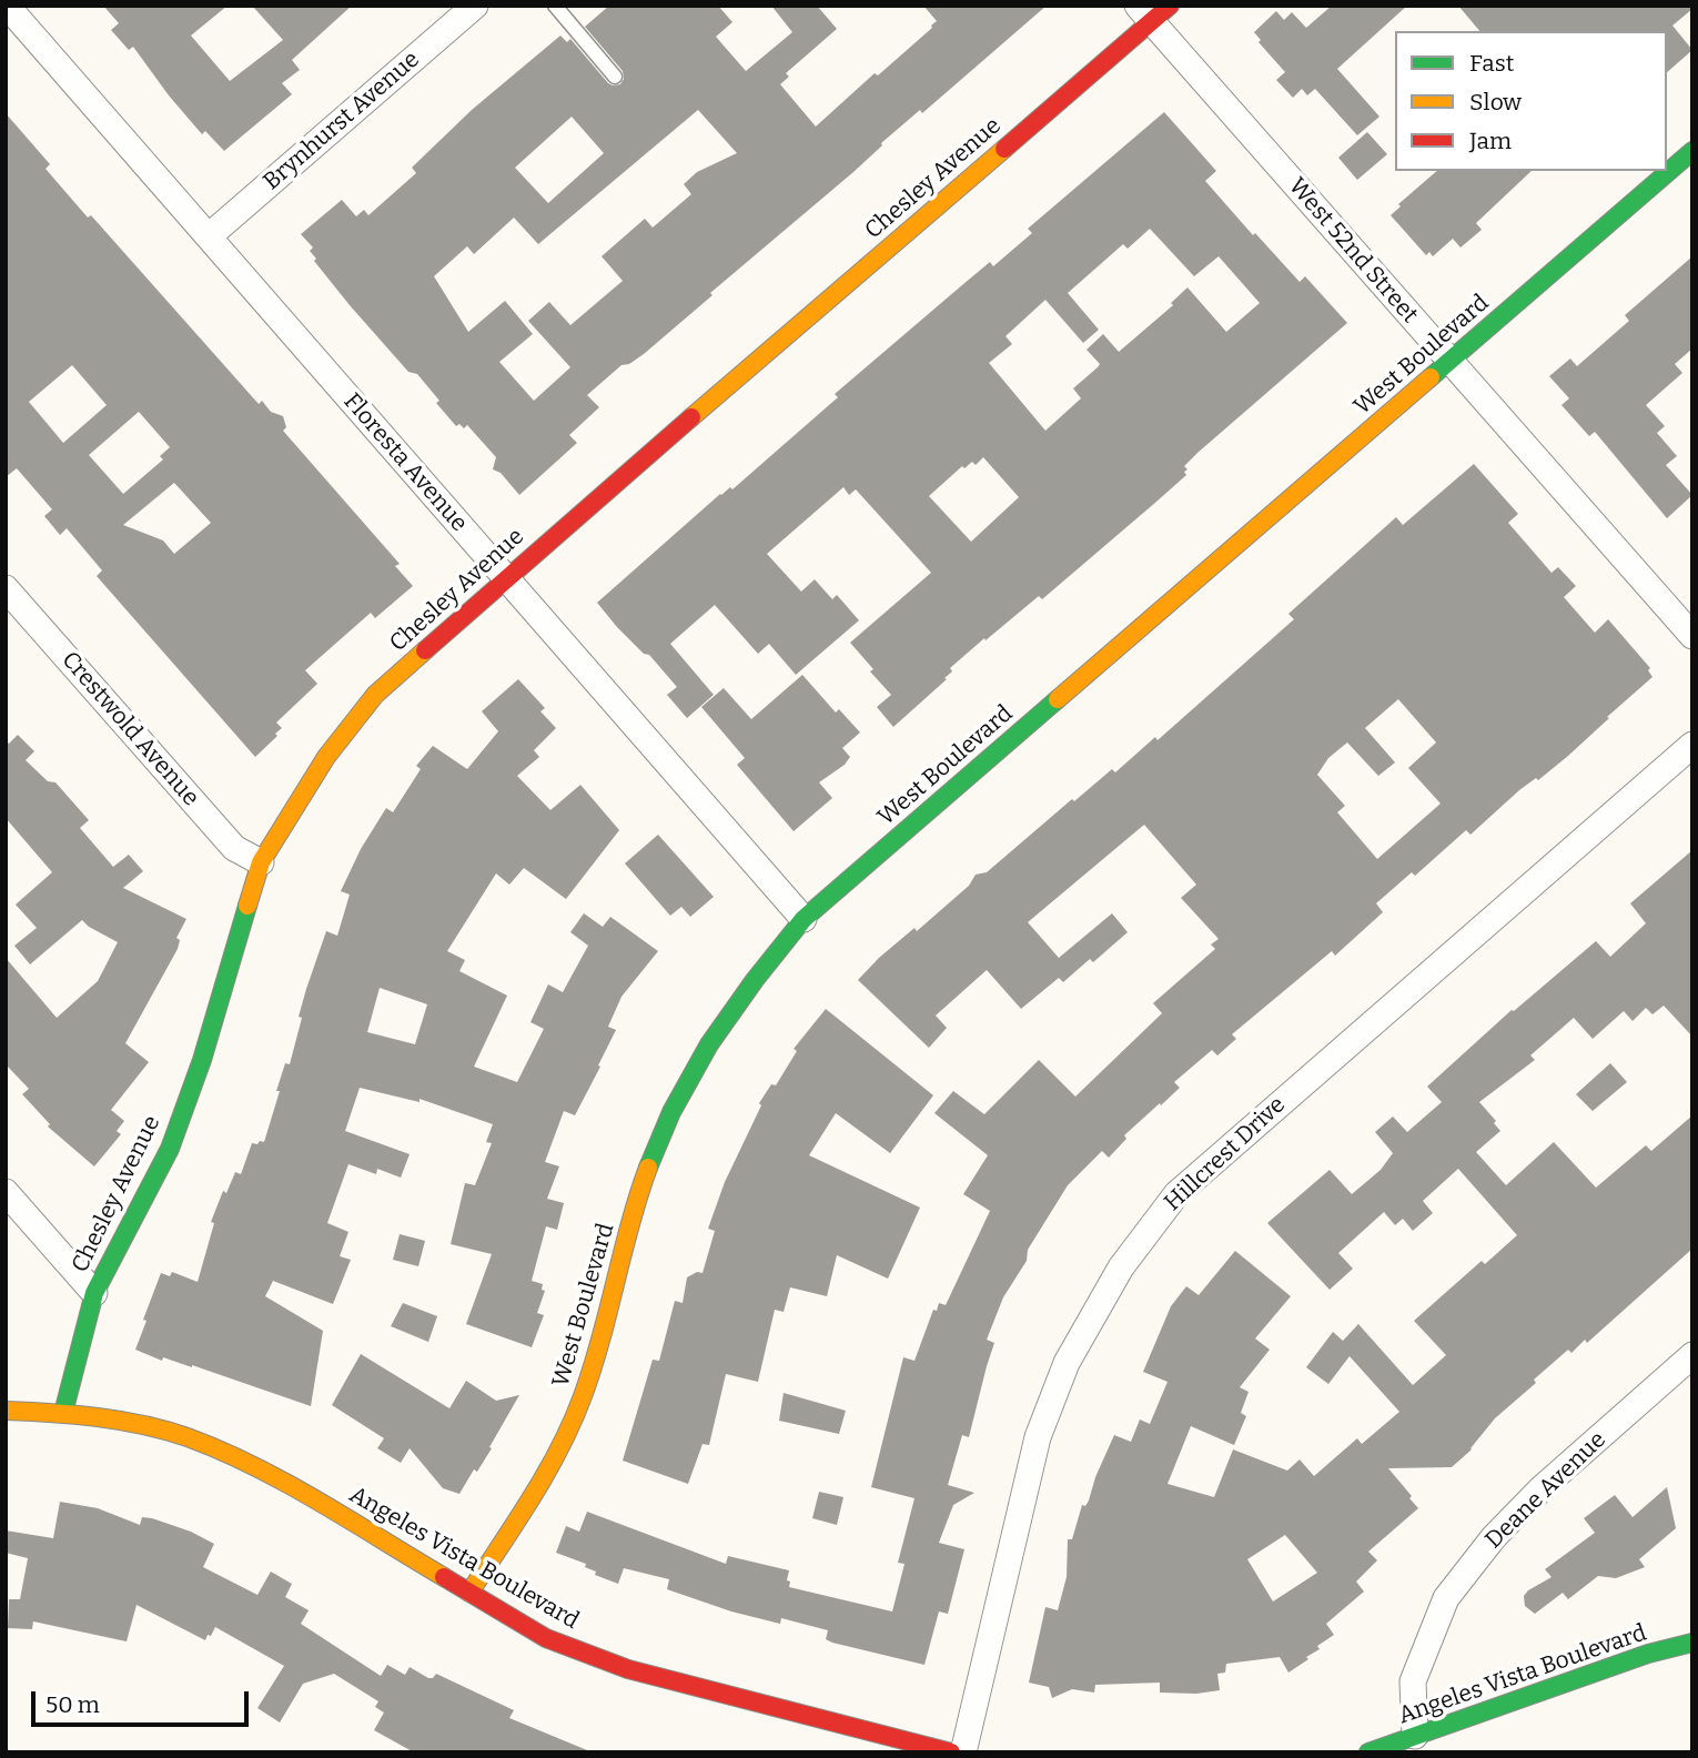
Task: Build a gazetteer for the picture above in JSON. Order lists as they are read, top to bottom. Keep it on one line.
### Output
{"streets":{"street":["Brynhurst Avenue","Chesley Avenue","West 52nd Street","West Boulevard","Floresta Avenue","Crestwold Avenue","Hillcrest Drive","Deane Avenue","Angeles Vista Boulevard"]},"crossings":[["Brynhurst Avenue","Floresta Avenue"],["Chesley Avenue","West 52nd Street"],["Chesley Avenue","Floresta Avenue"],["Chesley Avenue","Crestwold Avenue"],["Chesley Avenue","Angeles Vista Boulevard"],["West 52nd Street","West Boulevard"],["West Boulevard","Floresta Avenue"],["West Boulevard","Angeles Vista Boulevard"],["Deane Avenue","Angeles Vista Boulevard"]],"legend":["Fast","Slow","Jam"],"scale_bar":"50 m"}
